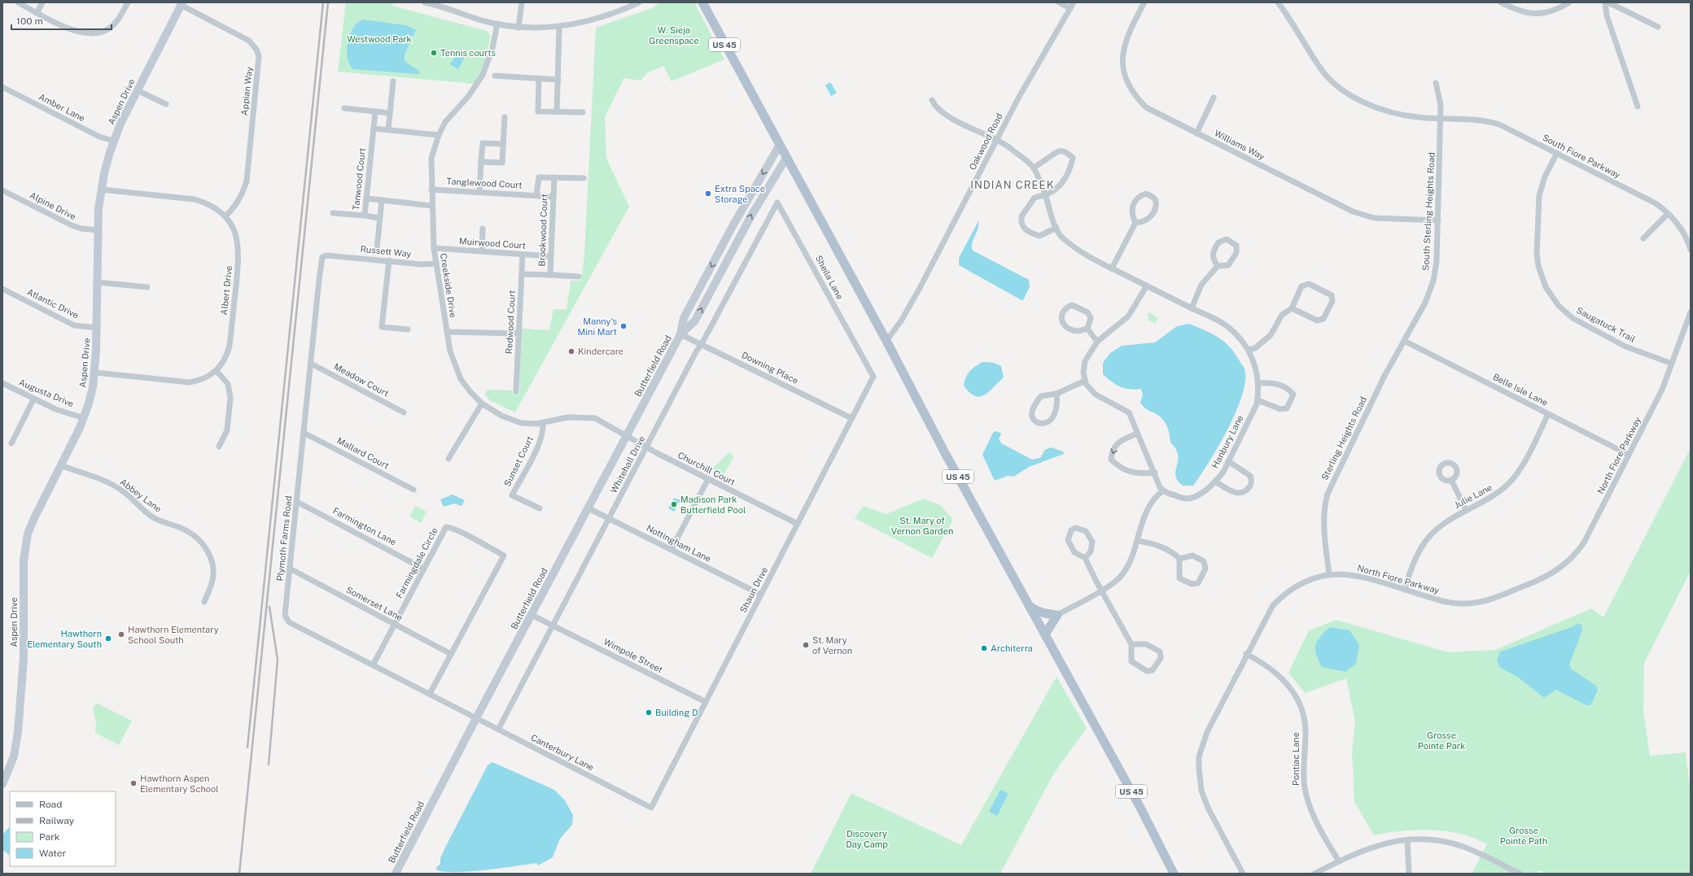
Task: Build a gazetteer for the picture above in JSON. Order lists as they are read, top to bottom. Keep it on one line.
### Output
{"streets":{"main road":["US 45","Aspen Drive","Butterfield Road"],"street":["Appian Way","Amber Lane","Oakwood Road","Williams Way","South Fiore Parkway","Tanwood Court","Tanglewood Court","Alpine Drive","South Sterling Heights Road","Brookwood Court","Muirwood Court","Russett Way","Sheila Lane","Creekside Drive","Albert Drive","Atlantic Drive","Redwood Court","Saugatuck Trail","Downing Place","Meadow Court","Belle Isle Lane","Augusta Drive","Sterling Heights Road","Hanbury Lane","Mallard Court","North Fiore Parkway","Sunset Court","Whitehall Drive","Churchill Court","Abbey Lane","Julie Lane","Farmington Lane","Plymoth Farms Road","Nottingham Lane","Farmingdale Circle","Shaun Drive","Somerset Lane","Wimpole Street","Canterbury Lane","Pontiac Lane"]},"crossings":[["US 45","Oakwood Road"],["US 45","Butterfield Road"],["Appian Way","Aspen Drive"],["Appian Way","Albert Drive"],["Aspen Drive","Amber Lane"],["Aspen Drive","Alpine Drive"],["Aspen Drive","Albert Drive"],["Aspen Drive","Atlantic Drive"],["Aspen Drive","Augusta Drive"],["Aspen Drive","Abbey Lane"],["Oakwood Road","Hanbury Lane"],["Williams Way","South Sterling Heights Road"],["South Fiore Parkway","South Sterling Heights Road"],["South Fiore Parkway","Saugatuck Trail"],["Tanglewood Court","Brookwood Court"],["Tanglewood Court","Creekside Drive"],["South Sterling Heights Road","Sterling Heights Road"],["Brookwood Court","Muirwood Court"],["Muirwood Court","Creekside Drive"],["Muirwood Court","Redwood Court"],["Russett Way","Creekside Drive"],["Russett Way","Plymoth Farms Road"],["Sheila Lane","Whitehall Drive"],["Sheila Lane","Shaun Drive"],["Creekside Drive","Butterfield Road"],["Creekside Drive","Sunset Court"],["Creekside Drive","Churchill Court"],["Saugatuck Trail","North Fiore Parkway"],["Butterfield Road","Downing Place"],["Butterfield Road","Churchill Court"],["Butterfield Road","Plymoth Farms Road"],["Butterfield Road","Nottingham Lane"],["Butterfield Road","Wimpole Street"],["Butterfield Road","Canterbury Lane"],["Downing Place","Whitehall Drive"],["Downing Place","Shaun Drive"],["Meadow Court","Plymoth Farms Road"],["Belle Isle Lane","Sterling Heights Road"],["Belle Isle Lane","North Fiore Parkway"],["Belle Isle Lane","Julie Lane"],["Sterling Heights Road","North Fiore Parkway"],["Mallard Court","Plymoth Farms Road"],["North Fiore Parkway","Julie Lane"],["North Fiore Parkway","Pontiac Lane"],["Whitehall Drive","Churchill Court"],["Whitehall Drive","Nottingham Lane"],["Whitehall Drive","Wimpole Street"],["Whitehall Drive","Canterbury Lane"],["Churchill Court","Shaun Drive"],["Farmington Lane","Plymoth Farms Road"],["Farmington Lane","Farmingdale Circle"],["Plymoth Farms Road","Farmingdale Circle"],["Plymoth Farms Road","Somerset Lane"],["Plymoth Farms Road","Canterbury Lane"],["Nottingham Lane","Shaun Drive"],["Farmingdale Circle","Somerset Lane"],["Shaun Drive","Wimpole Street"],["Shaun Drive","Canterbury Lane"]],"districts":["INDIAN CREEK"],"parks":["W. Sieja Greenspace","Westwood Park","St. Mary of Vernon Garden","Grosse Pointe Park","Grosse Pointe Path","Discovery Day Camp"],"places":["Tennis courts","Extra Space Storage","Manny's Mini Mart","Kindercare","Madison Park Butterfield Pool","Hawthorn Elementary School South","Hawthorn Elementary South","St. Mary of Vernon","Architerra","Building D","Hawthorn Aspen Elementary School"],"legend":["Road","Railway","Park","Water"],"scale_bar":"100 m"}
